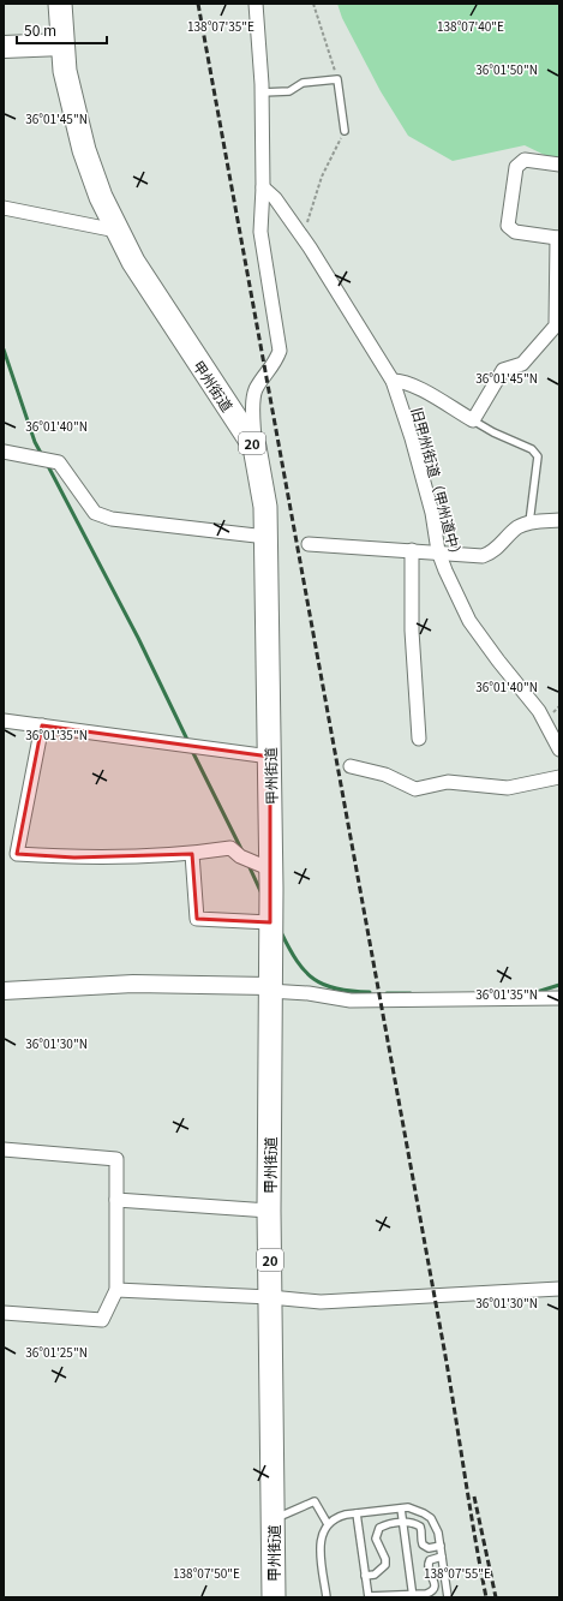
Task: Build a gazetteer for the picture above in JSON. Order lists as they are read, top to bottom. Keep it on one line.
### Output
{"streets":{"highway":["甲州街道","20"],"street":["旧甲州街道（甲州道中）"]},"scale_bar":"50 m","coordinates":["138°07'35\"E","138°07'40\"E","36°01'50\"N","36°01'45\"N","36°01'40\"N","36°01'35\"N","36°01'30\"N","36°01'25\"N","138°07'50\"E","138°07'55\"E"]}
